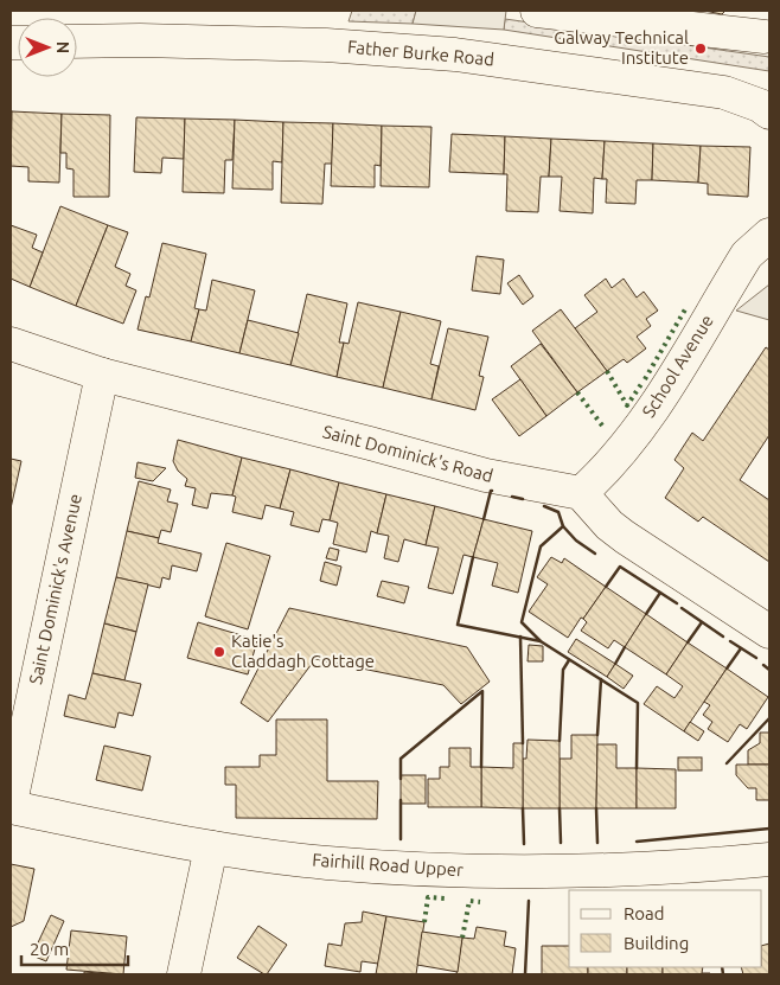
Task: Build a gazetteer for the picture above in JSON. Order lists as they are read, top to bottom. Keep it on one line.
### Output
{"streets":{"street":["Father Burke Road","School Avenue","Saint Dominick's Road","Saint Dominick's Avenue","Fairhill Road Upper"]},"crossings":[["School Avenue","Saint Dominick's Road"],["Saint Dominick's Road","Saint Dominick's Avenue"]],"places":["Galway Technical Institute","Katie's Claddagh Cottage"],"legend":["Road","Building"],"scale_bar":"20 m","north":"right"}
